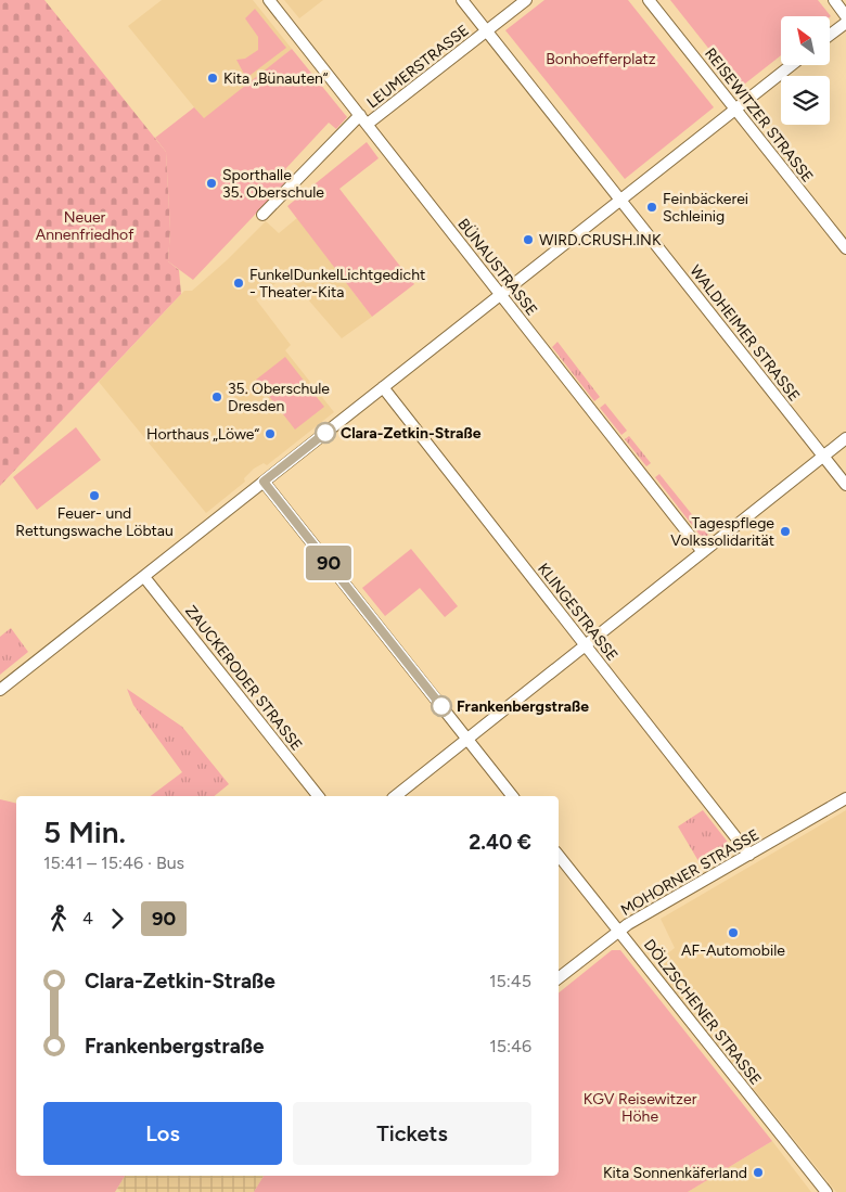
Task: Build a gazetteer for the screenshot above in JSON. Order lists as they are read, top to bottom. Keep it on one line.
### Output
{"streets":{"street":["LEUMERSTRASSE","REISEWITZER STRASSE","BÜNAUSTRASSE","WALDHEIMER STRASSE","KLINGESTRASSE","ZAUCKERODER STRASSE","MOHORNER STRASSE","DÖLZSCHENER STRASSE"]},"crossings":[["LEUMERSTRASSE","BÜNAUSTRASSE"],["KLINGESTRASSE","MOHORNER STRASSE"],["MOHORNER STRASSE","DÖLZSCHENER STRASSE"]],"parks":["Bonhoefferplatz","Neuer Annenfriedhof","KGV Reisewitzer Höhe"],"places":["Kita „Bünauten“","Sporthalle 35. Oberschule","Feinbäckerei Schleinig","WIRD.CRUSH.INK","FunkelDunkelLichtgedicht - Theater-Kita","35. Oberschule Dresden","Clara-Zetkin-Straße","Horthaus „Löwe“","Feuer- und Rettungswache Löbtau","Tagespflege Volkssolidarität","Frankenbergstraße","AF-Automobile","Kita Sonnenkäferland"],"lines":["bus line 90"],"north":"top left","page":{"on_map":"90","heading":["5 Min.","15:41 – 15:46 · Bus","2.40 €"],"legs":["4","90"],"list":[{"name":"Clara-Zetkin-Straße","value":"15:45"},{"name":"Frankenbergstraße","value":"15:46"}],"buttons":["Los","Tickets"]}}
